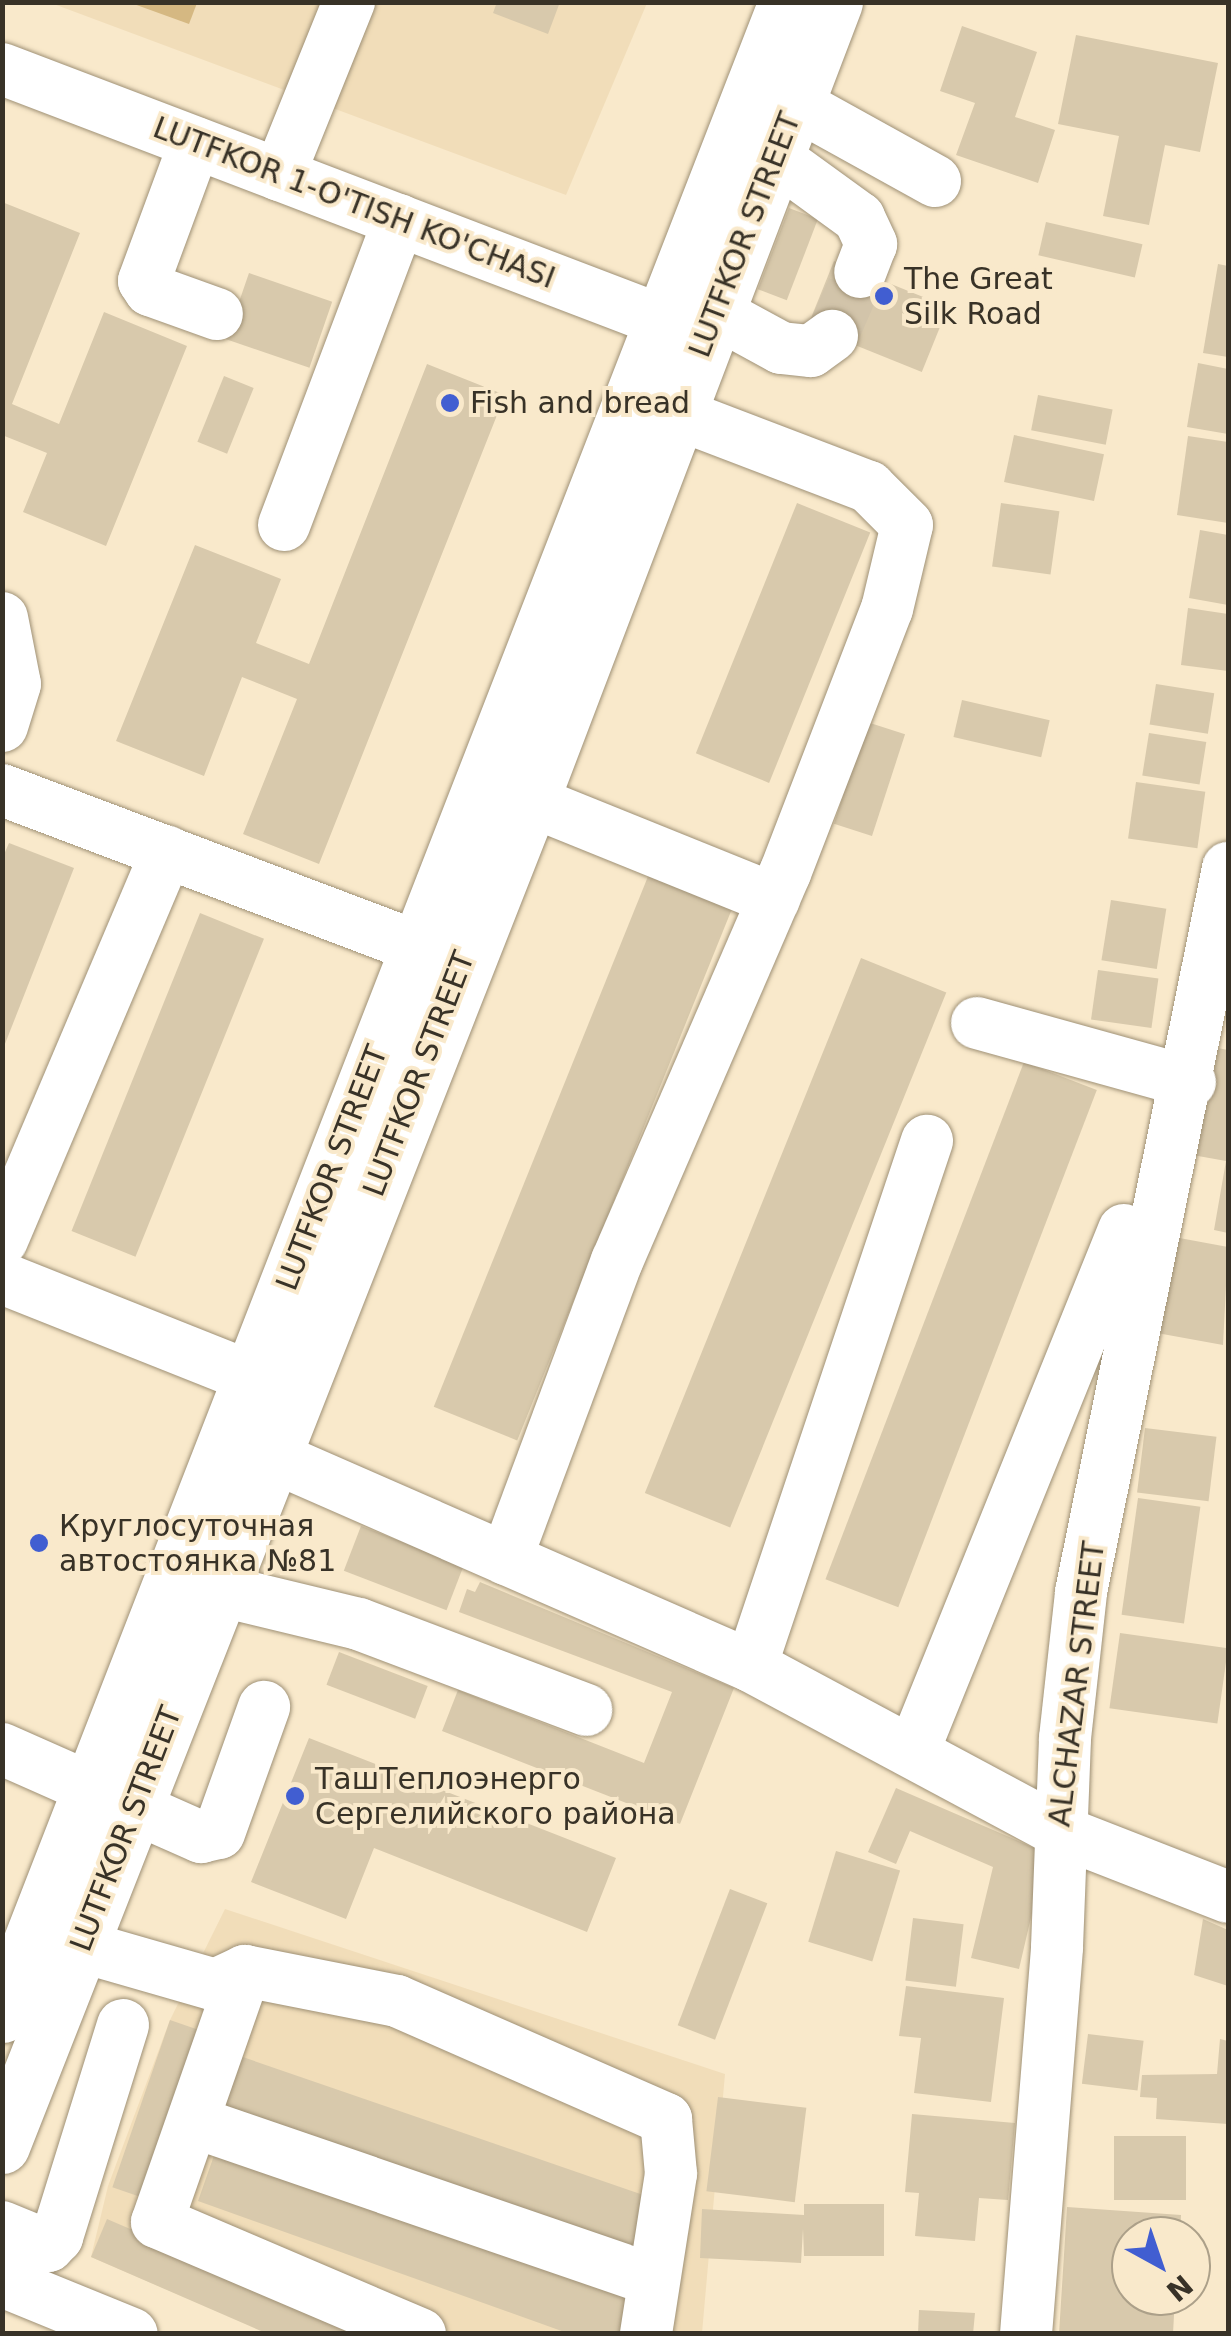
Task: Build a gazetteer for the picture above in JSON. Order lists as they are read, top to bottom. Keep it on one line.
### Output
{"streets":{"main road":["LUTFKOR STREET"],"street":["LUTFKOR 1-O'TISH KO'CHASI","ALCHAZAR STREET"]},"crossings":[["LUTFKOR 1-O'TISH KO'CHASI","LUTFKOR STREET"]],"places":["The Great Silk Road","Fish and bread","Круглосуточная автостоянка №81","ТашТеплоэнерго Сергелийского района"],"north":"bottom right"}
